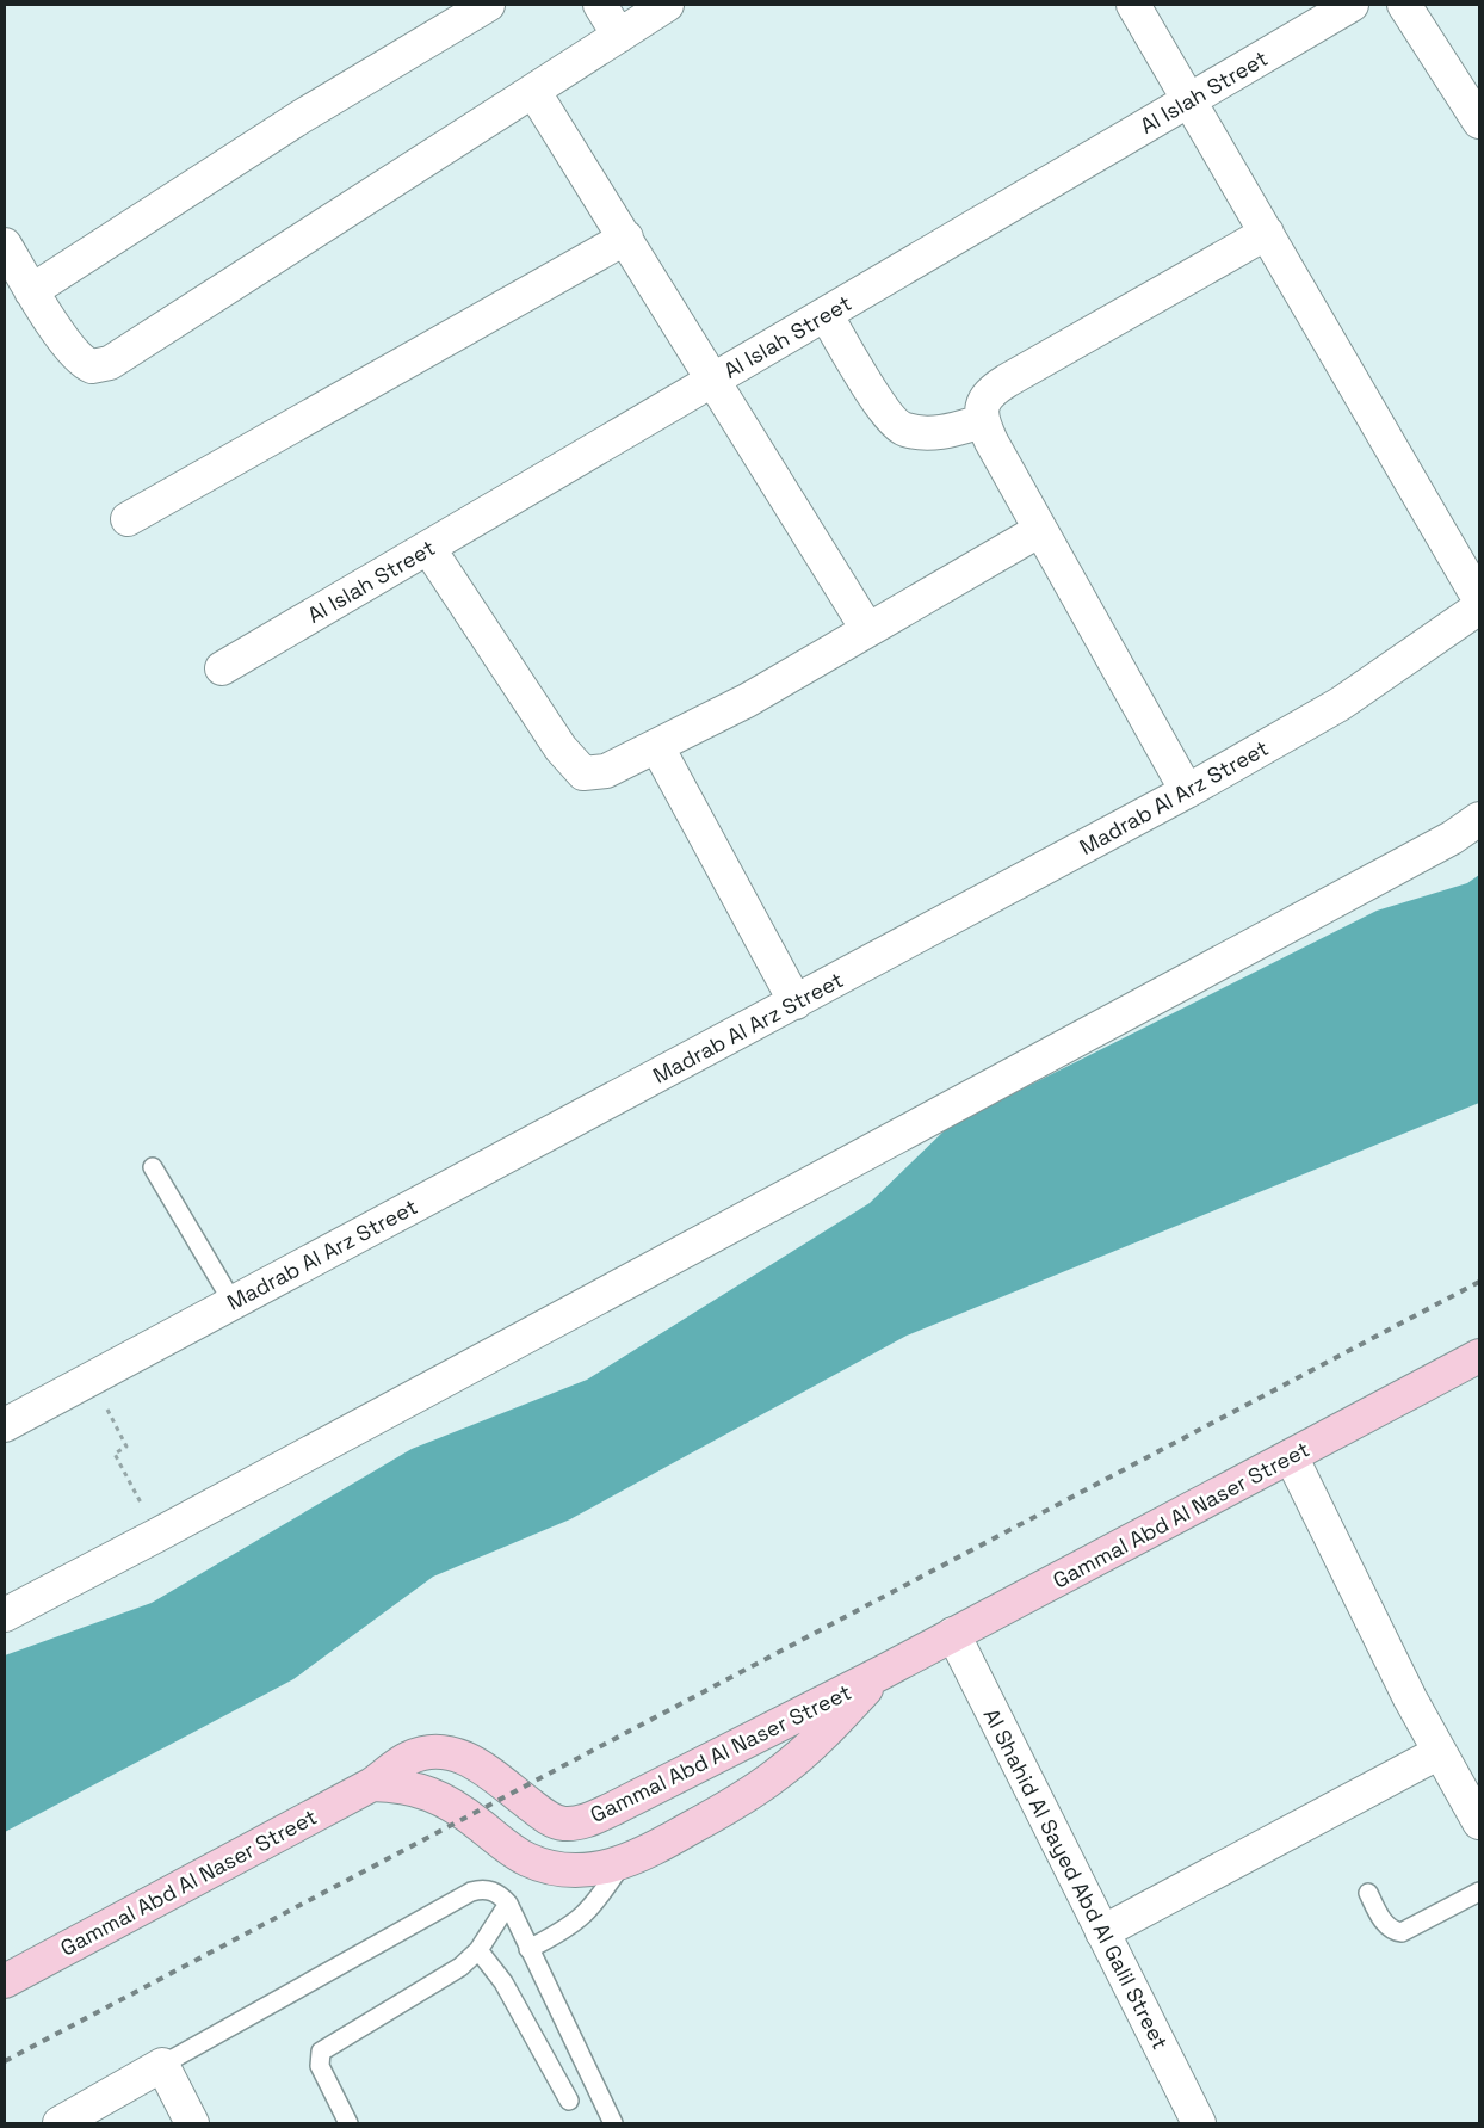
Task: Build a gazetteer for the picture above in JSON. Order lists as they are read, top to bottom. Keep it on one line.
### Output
{"streets":{"main road":["Gammal Abd Al Naser Street"],"street":["Al Islah Street","Madrab Al Arz Street","Al Shahid Al Sayed Abd Al Galil Street"]},"crossings":[["Gammal Abd Al Naser Street","Al Shahid Al Sayed Abd Al Galil Street"]]}
